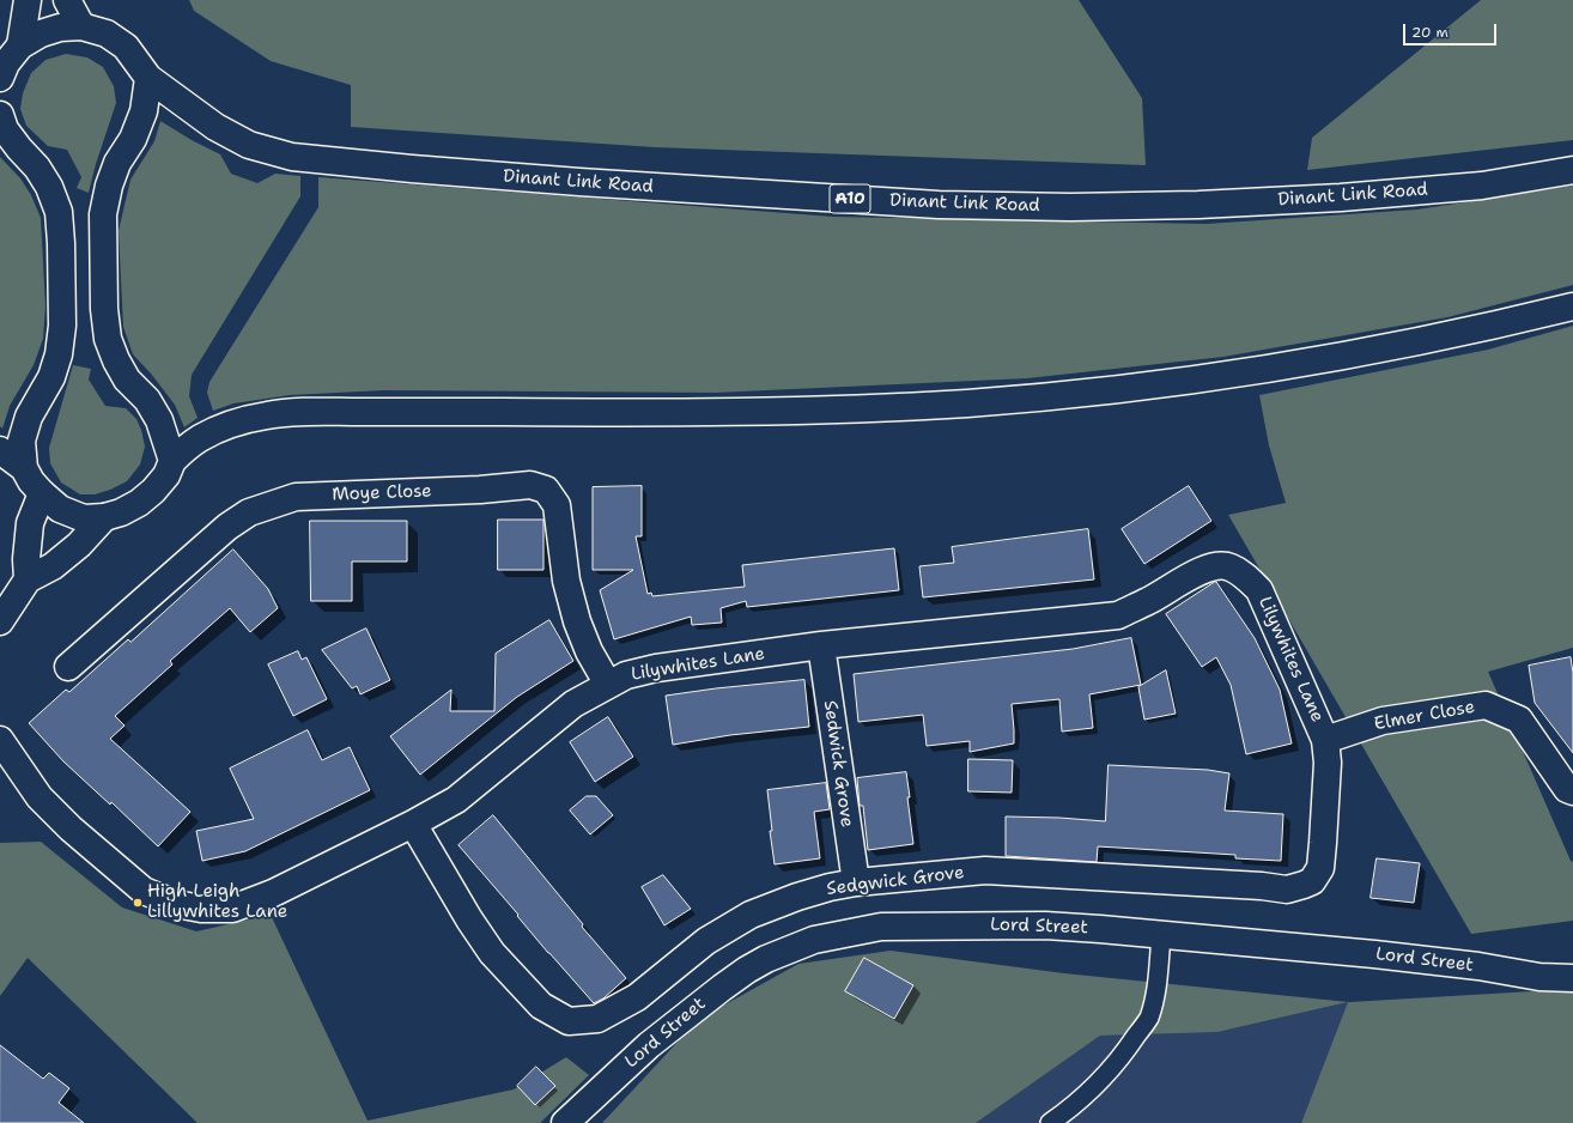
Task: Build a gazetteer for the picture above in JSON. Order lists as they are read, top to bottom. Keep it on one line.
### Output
{"streets":{"street":["Dinant Link Road","A10","Moye Close","Lilywhites Lane","Elmer Close","Sedwick Grove","Sedgwick Grove","Lord Street"]},"crossings":[["Moye Close","Lilywhites Lane"],["Lilywhites Lane","Elmer Close"],["Lilywhites Lane","Sedwick Grove"],["Lilywhites Lane","Sedgwick Grove"],["Elmer Close","Sedgwick Grove"],["Sedwick Grove","Sedgwick Grove"]],"places":["High Leigh Lillywhites Lane"],"scale_bar":"20 m"}
